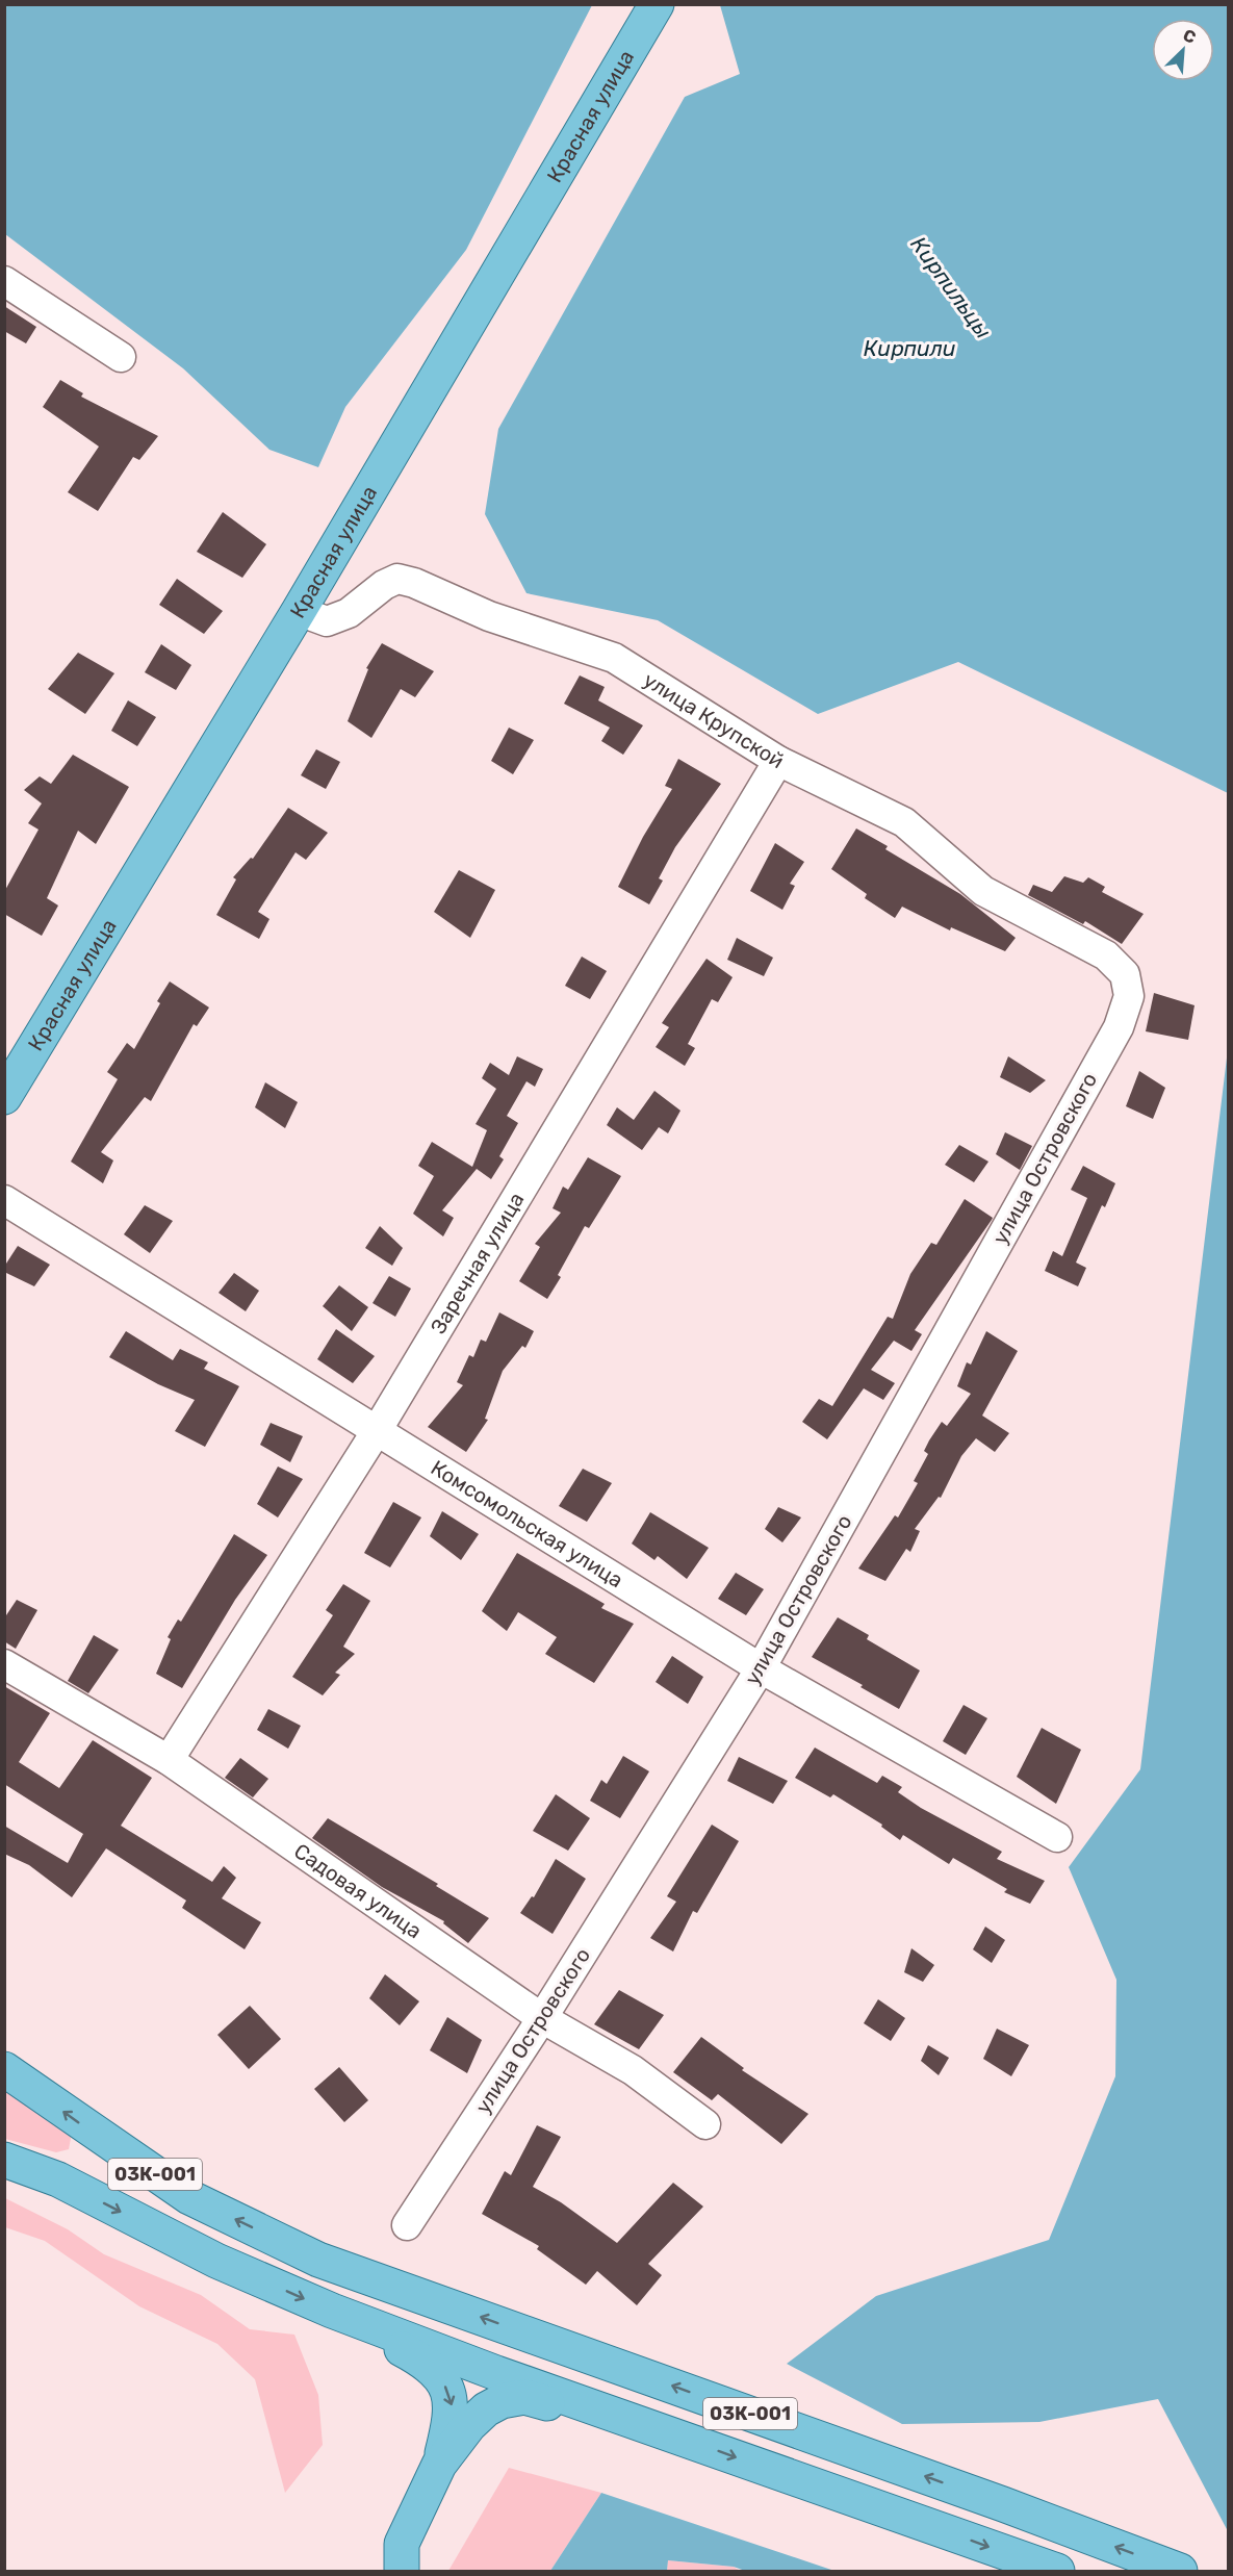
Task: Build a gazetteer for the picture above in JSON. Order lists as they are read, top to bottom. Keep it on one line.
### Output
{"streets":{"main road":["Красная улица","03К-001"],"street":["улица Крупской","улица Островского","Заречная улица","Комсомольская улица","Садовая улица"]},"crossings":[["Красная улица","улица Крупской"],["улица Крупской","улица Островского"],["улица Крупской","Заречная улица"],["улица Островского","Комсомольская улица"],["улица Островского","Садовая улица"],["Заречная улица","Комсомольская улица"],["Заречная улица","Садовая улица"]],"water":["Кирпильцы","Кирпили"],"north":"top right"}
